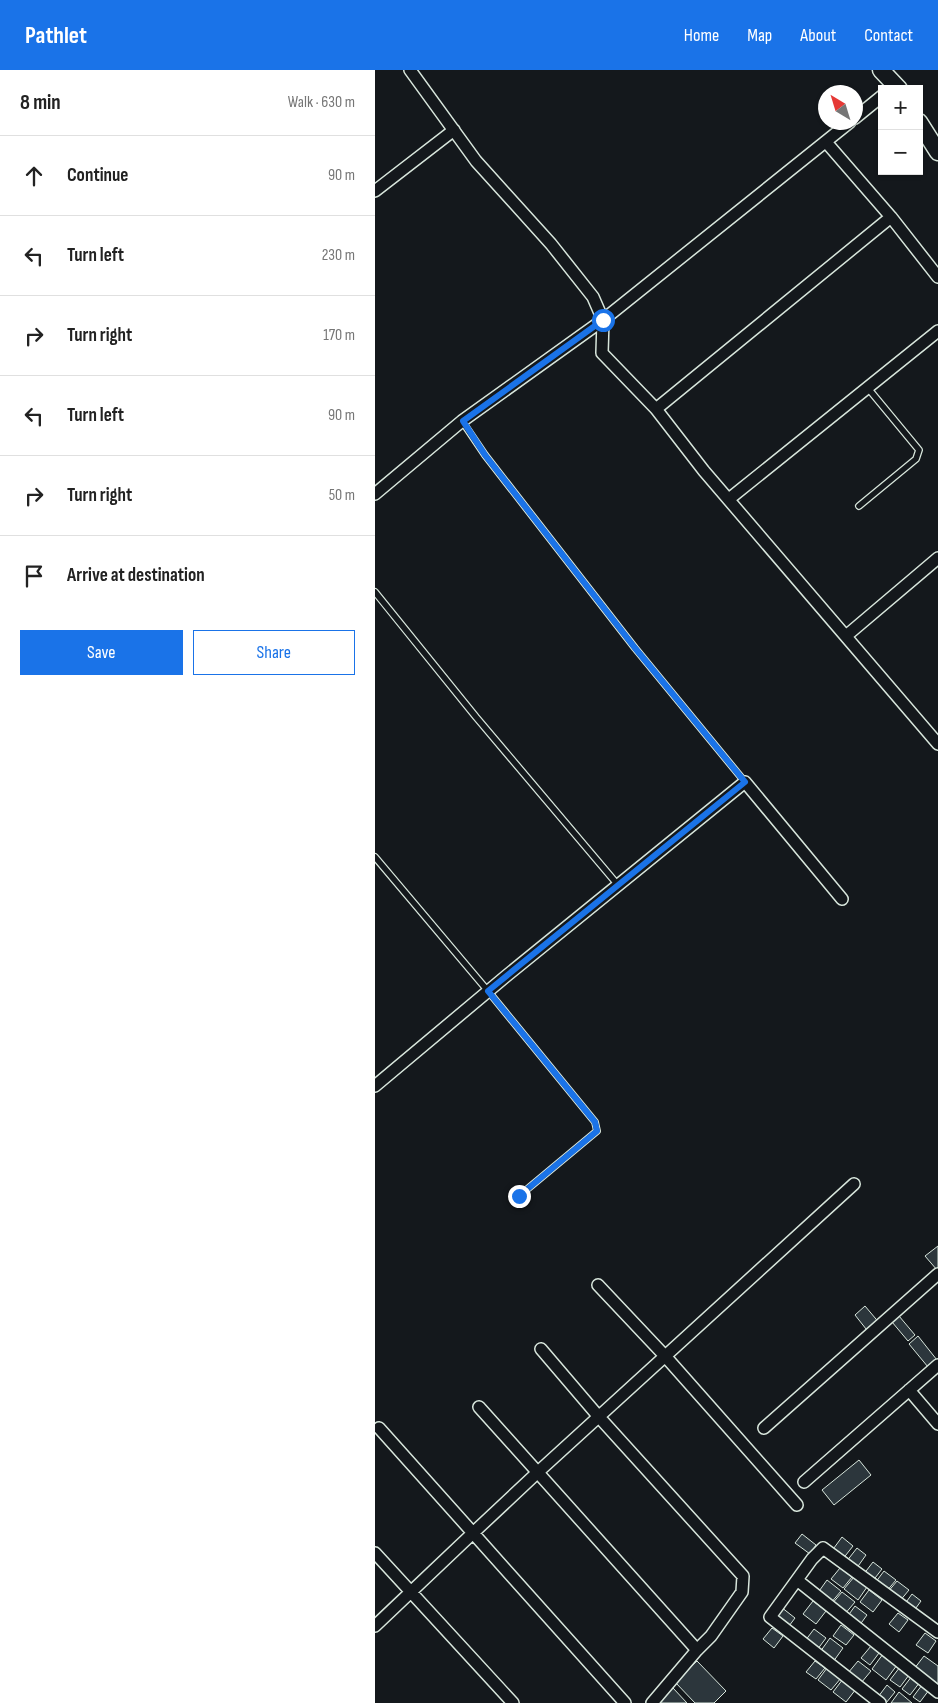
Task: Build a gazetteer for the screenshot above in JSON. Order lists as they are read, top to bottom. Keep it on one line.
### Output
{"north":"top left","page":{"header":"Pathlet","nav":["Home","Map","About","Contact"],"heading":["8 min","Walk · 630 m"],"map_buttons":["+","−"],"list":[["Continue","90 m"],["Turn left","230 m"],["Turn right","170 m"],["Turn left","90 m"],["Turn right","50 m"],"Arrive at destination"],"buttons":["Save","Share"]}}
